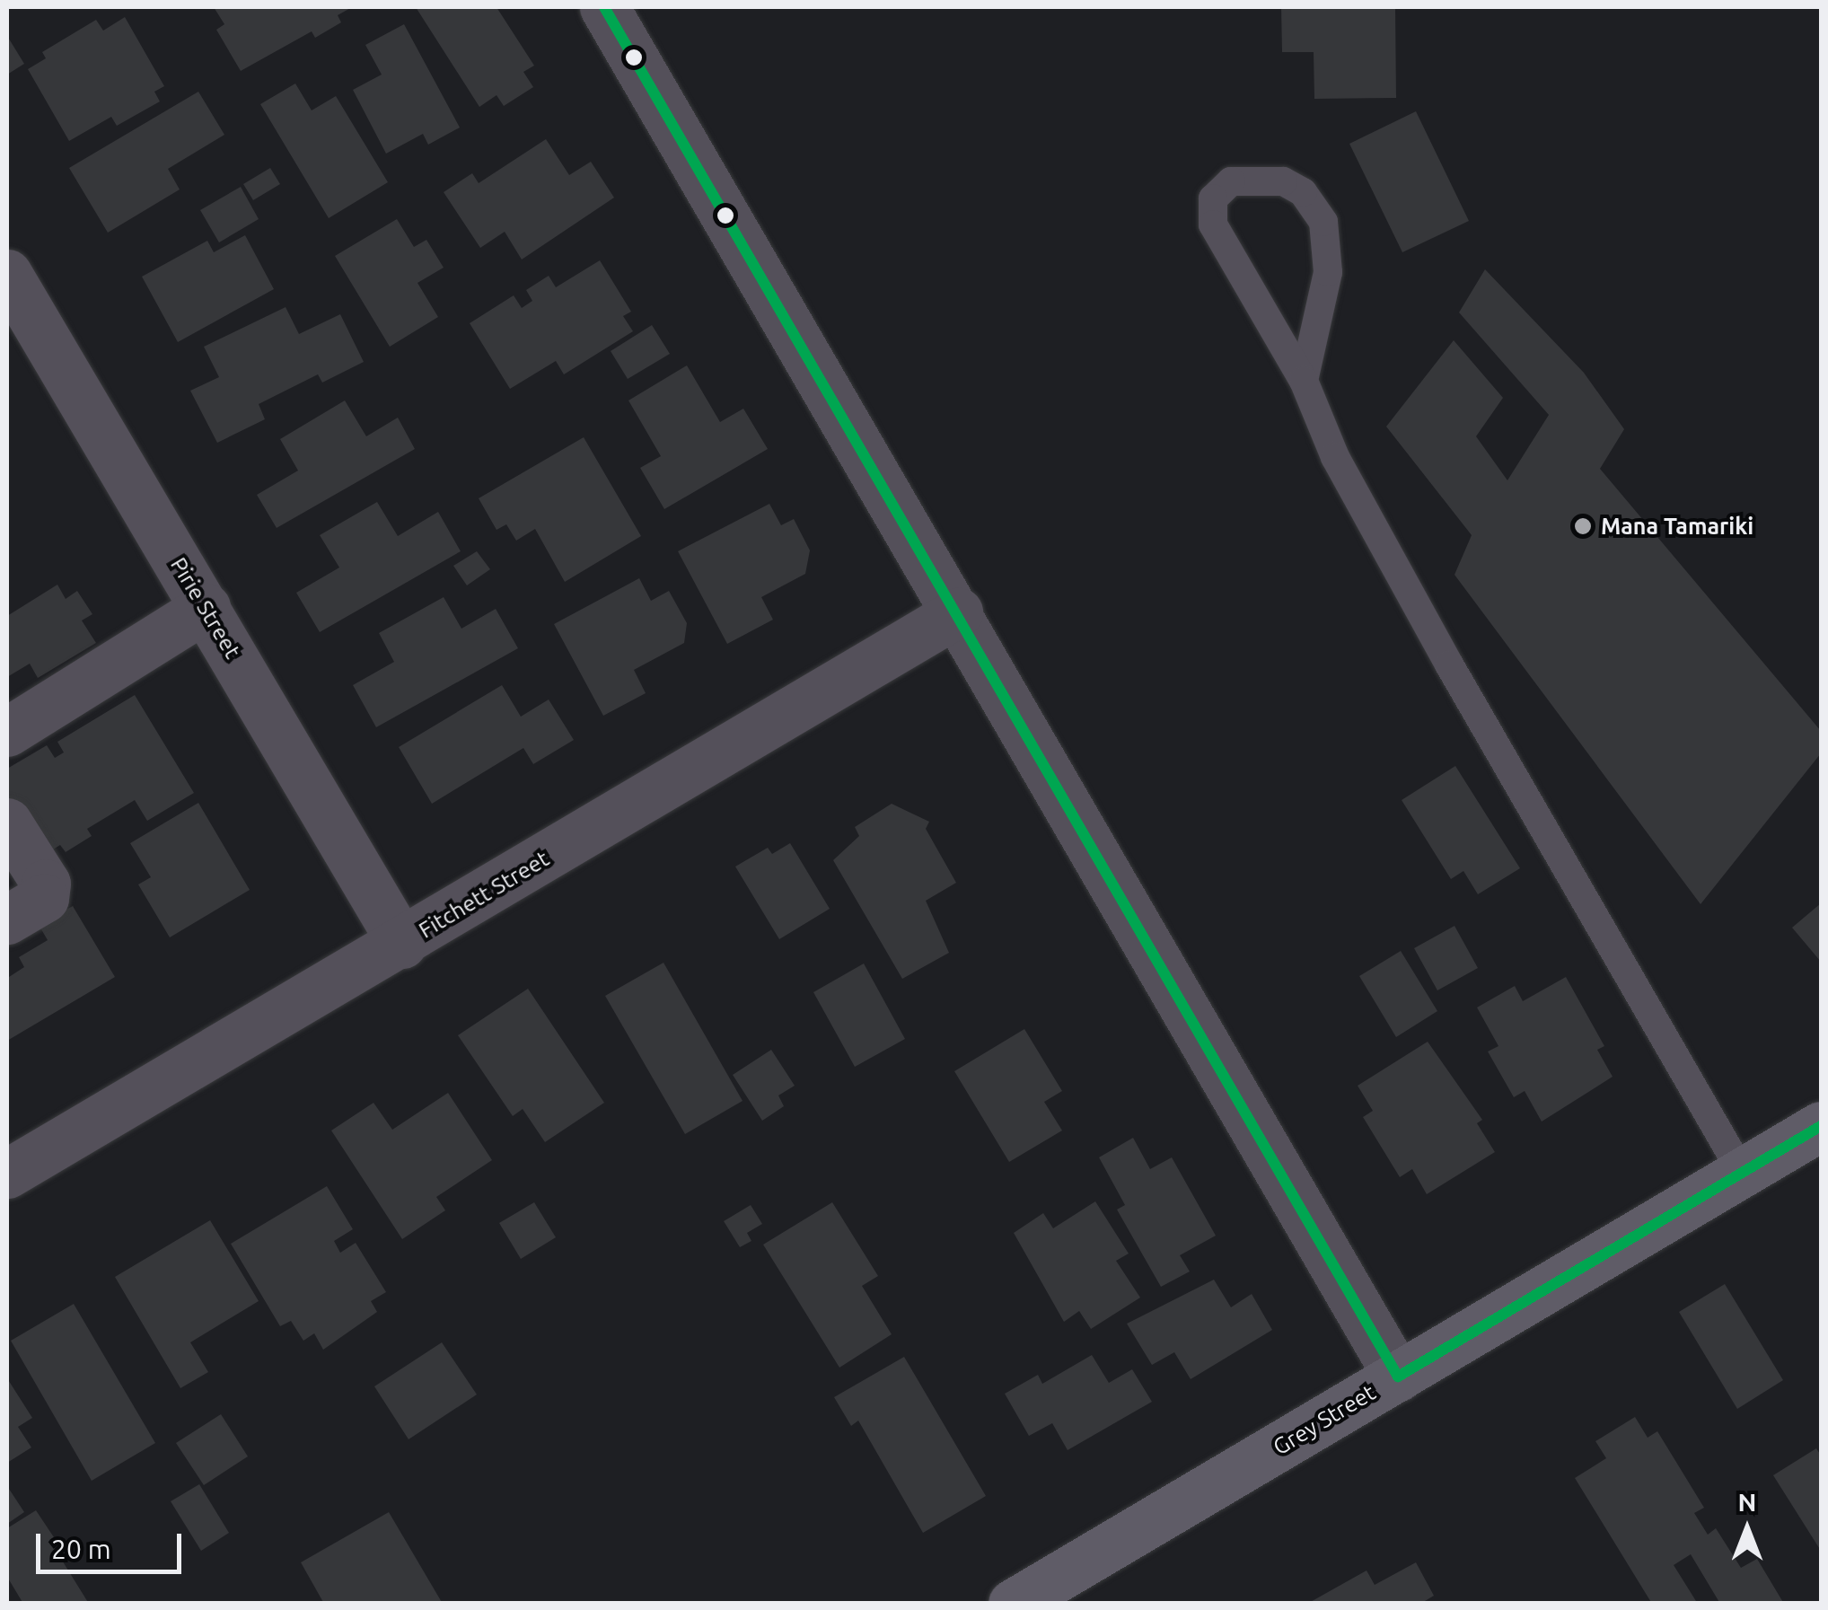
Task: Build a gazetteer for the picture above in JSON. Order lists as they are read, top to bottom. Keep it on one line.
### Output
{"streets":{"street":["Pirie Street","Fitchett Street","Grey Street"]},"crossings":[["Pirie Street","Fitchett Street"]],"places":["Mana Tamariki"],"scale_bar":"20 m","north":"top"}
